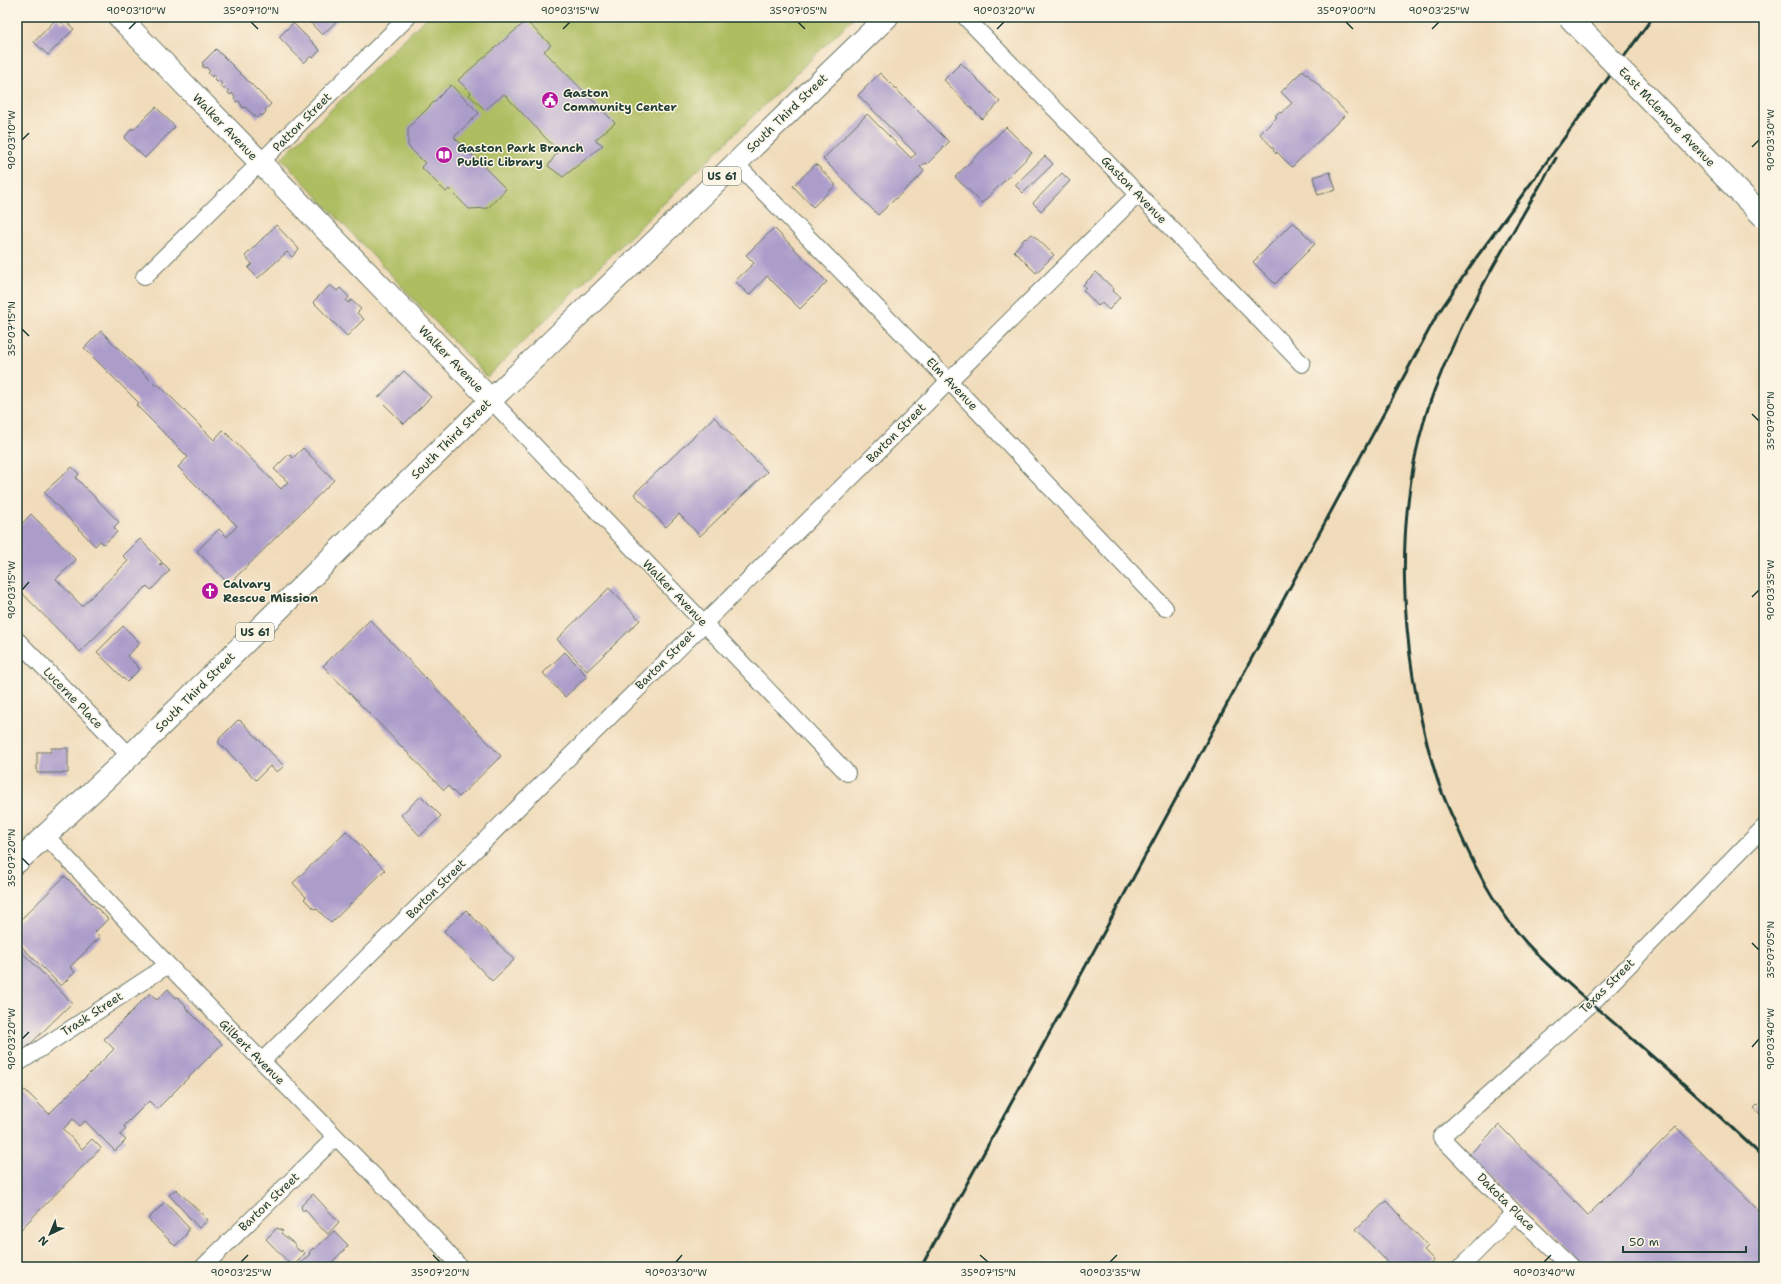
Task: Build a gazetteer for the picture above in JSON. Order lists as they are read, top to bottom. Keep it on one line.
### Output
{"streets":{"main road":["South Third Street","East Mclemore Avenue","Walker Avenue","US 61"],"street":["Patton Street","Gaston Avenue","Elm Avenue","Barton Street","Lucerne Place","Texas Street","Trask Street","Gilbert Avenue","Dakota Place"]},"crossings":[["South Third Street","Walker Avenue"],["South Third Street","Elm Avenue"],["South Third Street","Lucerne Place"],["South Third Street","Gilbert Avenue"],["Patton Street","Walker Avenue"],["Walker Avenue","Barton Street"],["Gaston Avenue","Barton Street"],["Elm Avenue","Barton Street"],["Barton Street","Gilbert Avenue"],["Texas Street","Dakota Place"],["Trask Street","Gilbert Avenue"]],"places":{"public building":["Gaston Community Center"],"library":["Gaston Park Branch Public Library"],"church":["Calvary Rescue Mission"]},"scale_bar":"50 m","north":"bottom left","coordinates":["90°03'10\"W","35°07'10\"N","90°03'15\"W","35°07'05\"N","90°03'20\"W","35°07'00\"N","90°03'25\"W","90°03'30\"W","35°07'15\"N","90°03'35\"W","35°07'20\"N","90°03'40\"W"]}
